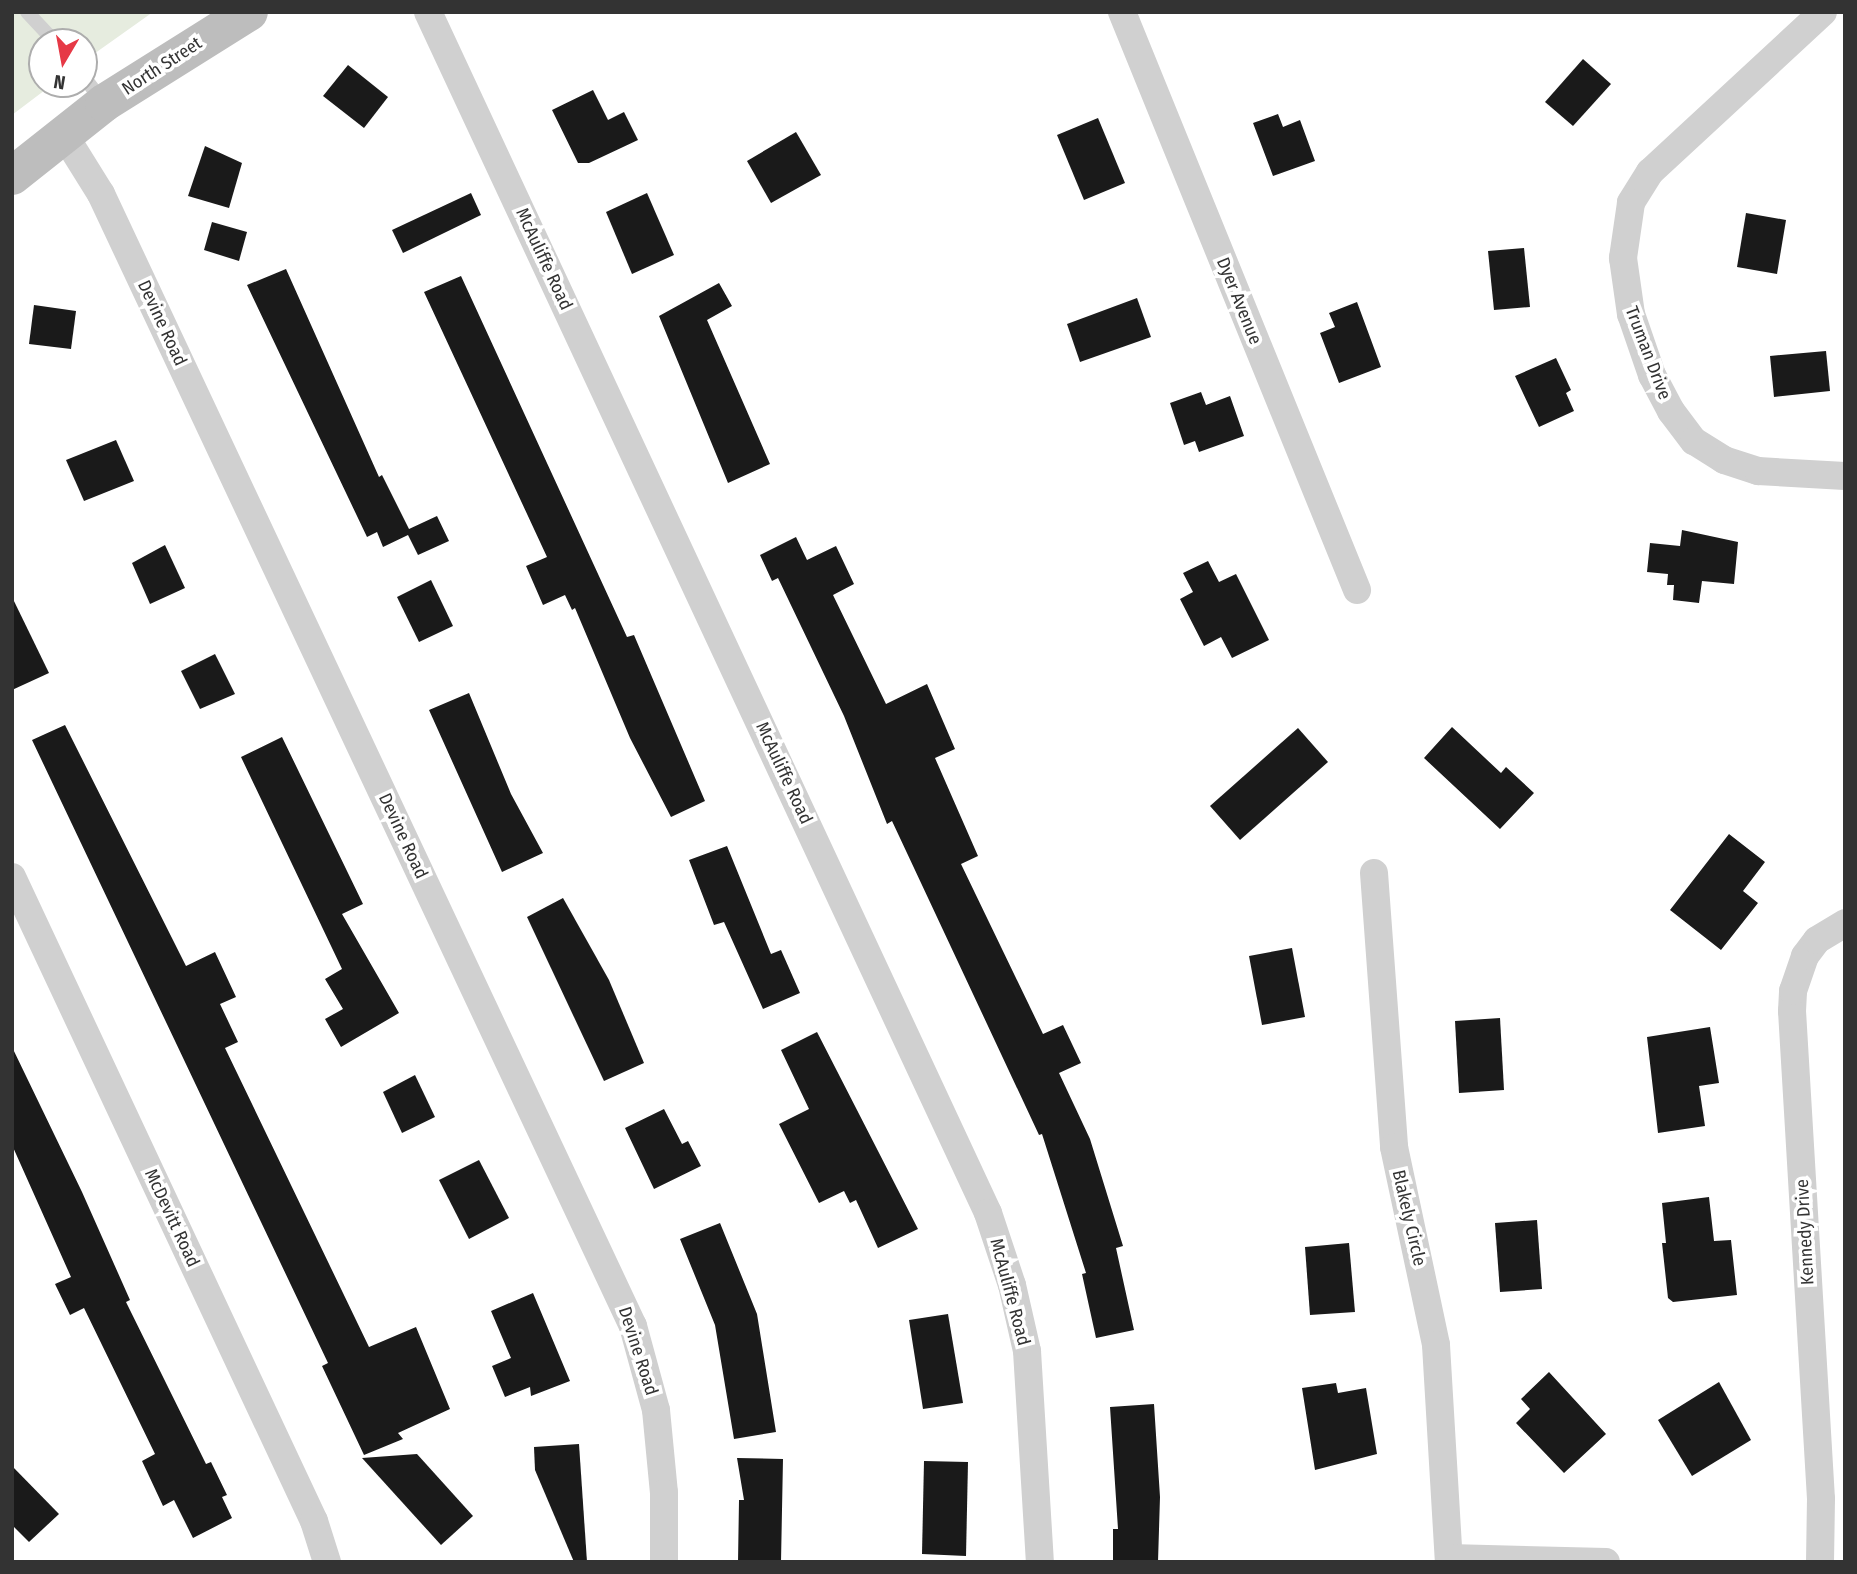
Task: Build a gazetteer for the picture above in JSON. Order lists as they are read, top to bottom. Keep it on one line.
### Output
{"streets":{"main road":["North Street"],"street":["McAuliffe Road","Dyer Avenue","Devine Road","Truman Drive","McDevitt Road","Blakely Circle","Kennedy Drive"]},"crossings":[["North Street","Devine Road"]],"north":"bottom"}
